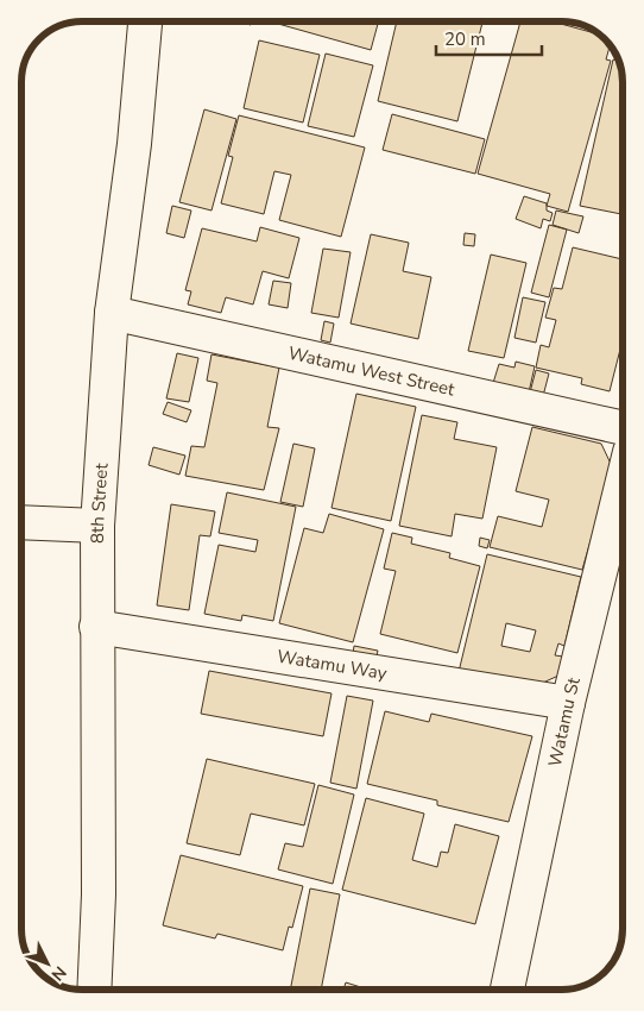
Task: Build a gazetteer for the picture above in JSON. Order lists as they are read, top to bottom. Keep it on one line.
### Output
{"streets":{"street":["Watamu West Street","8th Street","Watamu Way","Watamu St"]},"crossings":[["Watamu West Street","8th Street"],["8th Street","Watamu Way"],["Watamu Way","Watamu St"]],"scale_bar":"20 m","north":"bottom right"}
